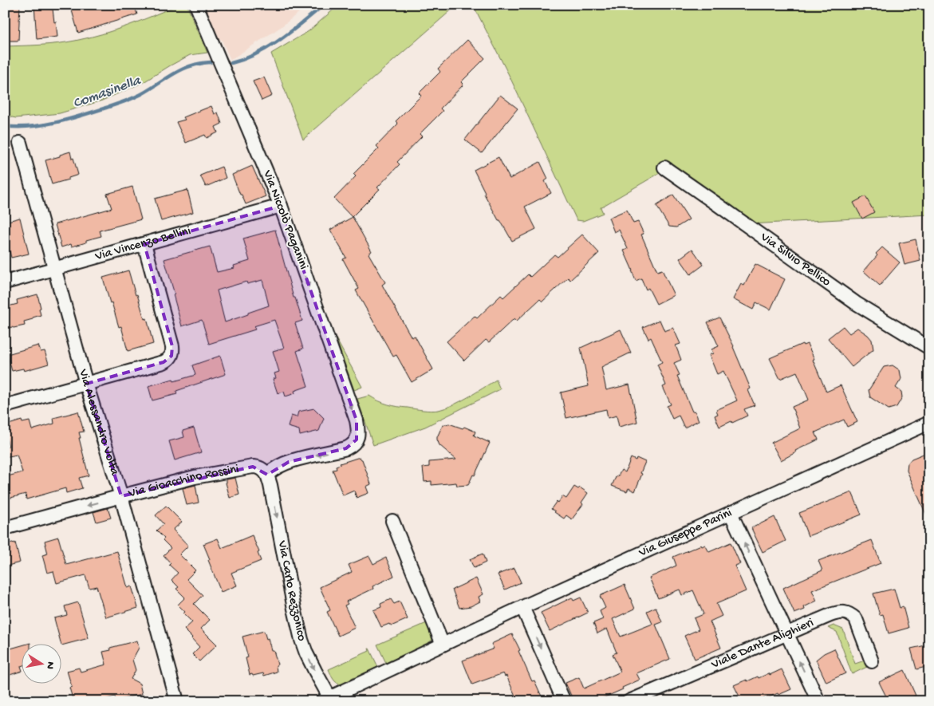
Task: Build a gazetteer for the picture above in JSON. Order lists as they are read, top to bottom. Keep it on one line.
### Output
{"streets":{"street":["Via Niccolò Paganini","Via Vincenzo Bellini","Via Silvio Pellico","Via Alessandro Volta","Via Gioacchino Rossini","Via Giuseppe Parini","Via Carlo Rezzonico","Viale Dante Alighieri"]},"crossings":[["Via Niccolò Paganini","Via Vincenzo Bellini"],["Via Niccolò Paganini","Via Gioacchino Rossini"],["Via Niccolò Paganini","Via Carlo Rezzonico"],["Via Vincenzo Bellini","Via Alessandro Volta"],["Via Alessandro Volta","Via Gioacchino Rossini"],["Via Gioacchino Rossini","Via Carlo Rezzonico"],["Via Giuseppe Parini","Via Carlo Rezzonico"]],"one_way":["Via Gioacchino Rossini","Via Carlo Rezzonico"],"water":["Comasinella"],"north":"right"}
